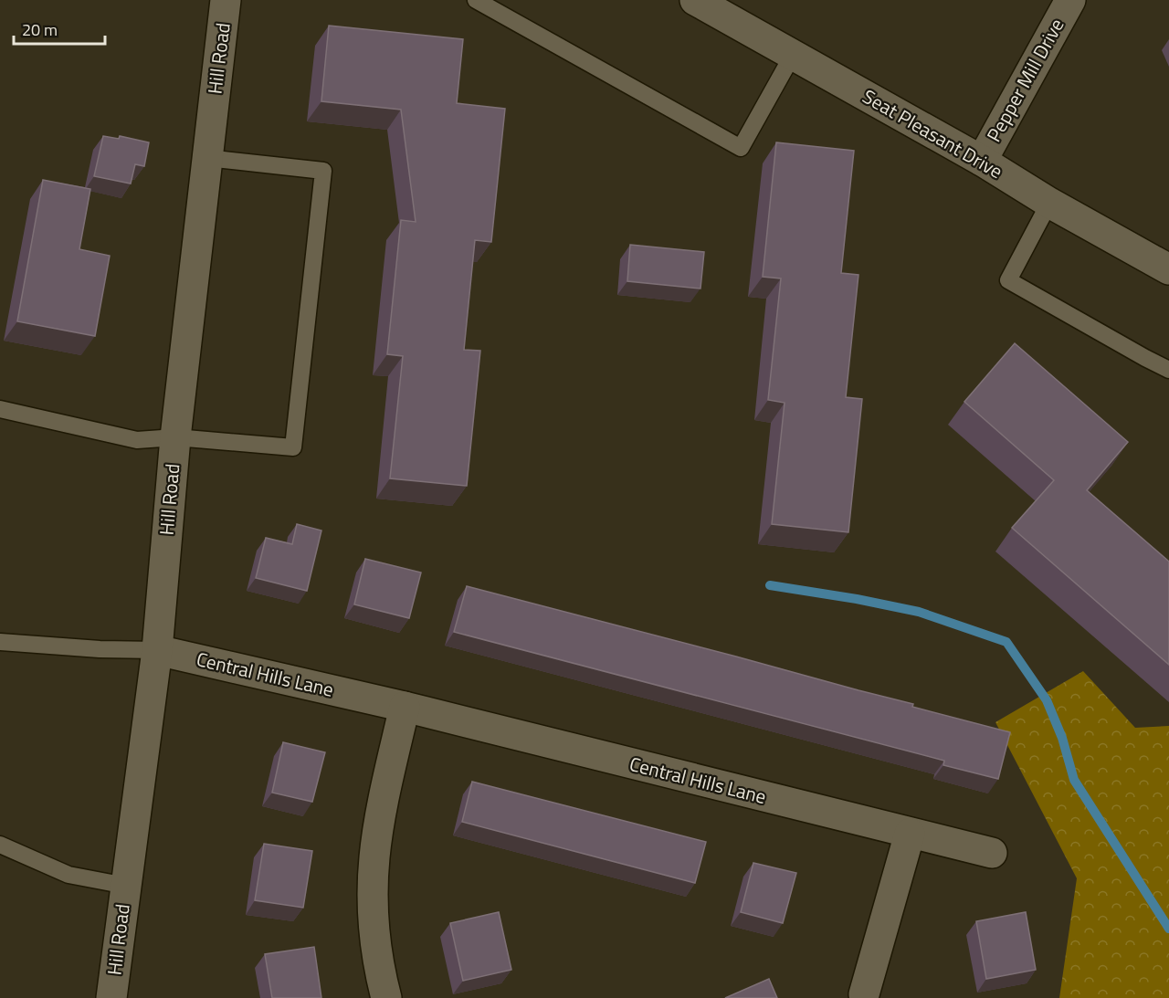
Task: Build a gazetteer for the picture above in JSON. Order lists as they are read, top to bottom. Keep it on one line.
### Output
{"streets":{"street":["Hill Road","Pepper Mill Drive","Seat Pleasant Drive","Central Hills Lane"]},"crossings":[["Hill Road","Central Hills Lane"],["Pepper Mill Drive","Seat Pleasant Drive"]],"scale_bar":"20 m"}
